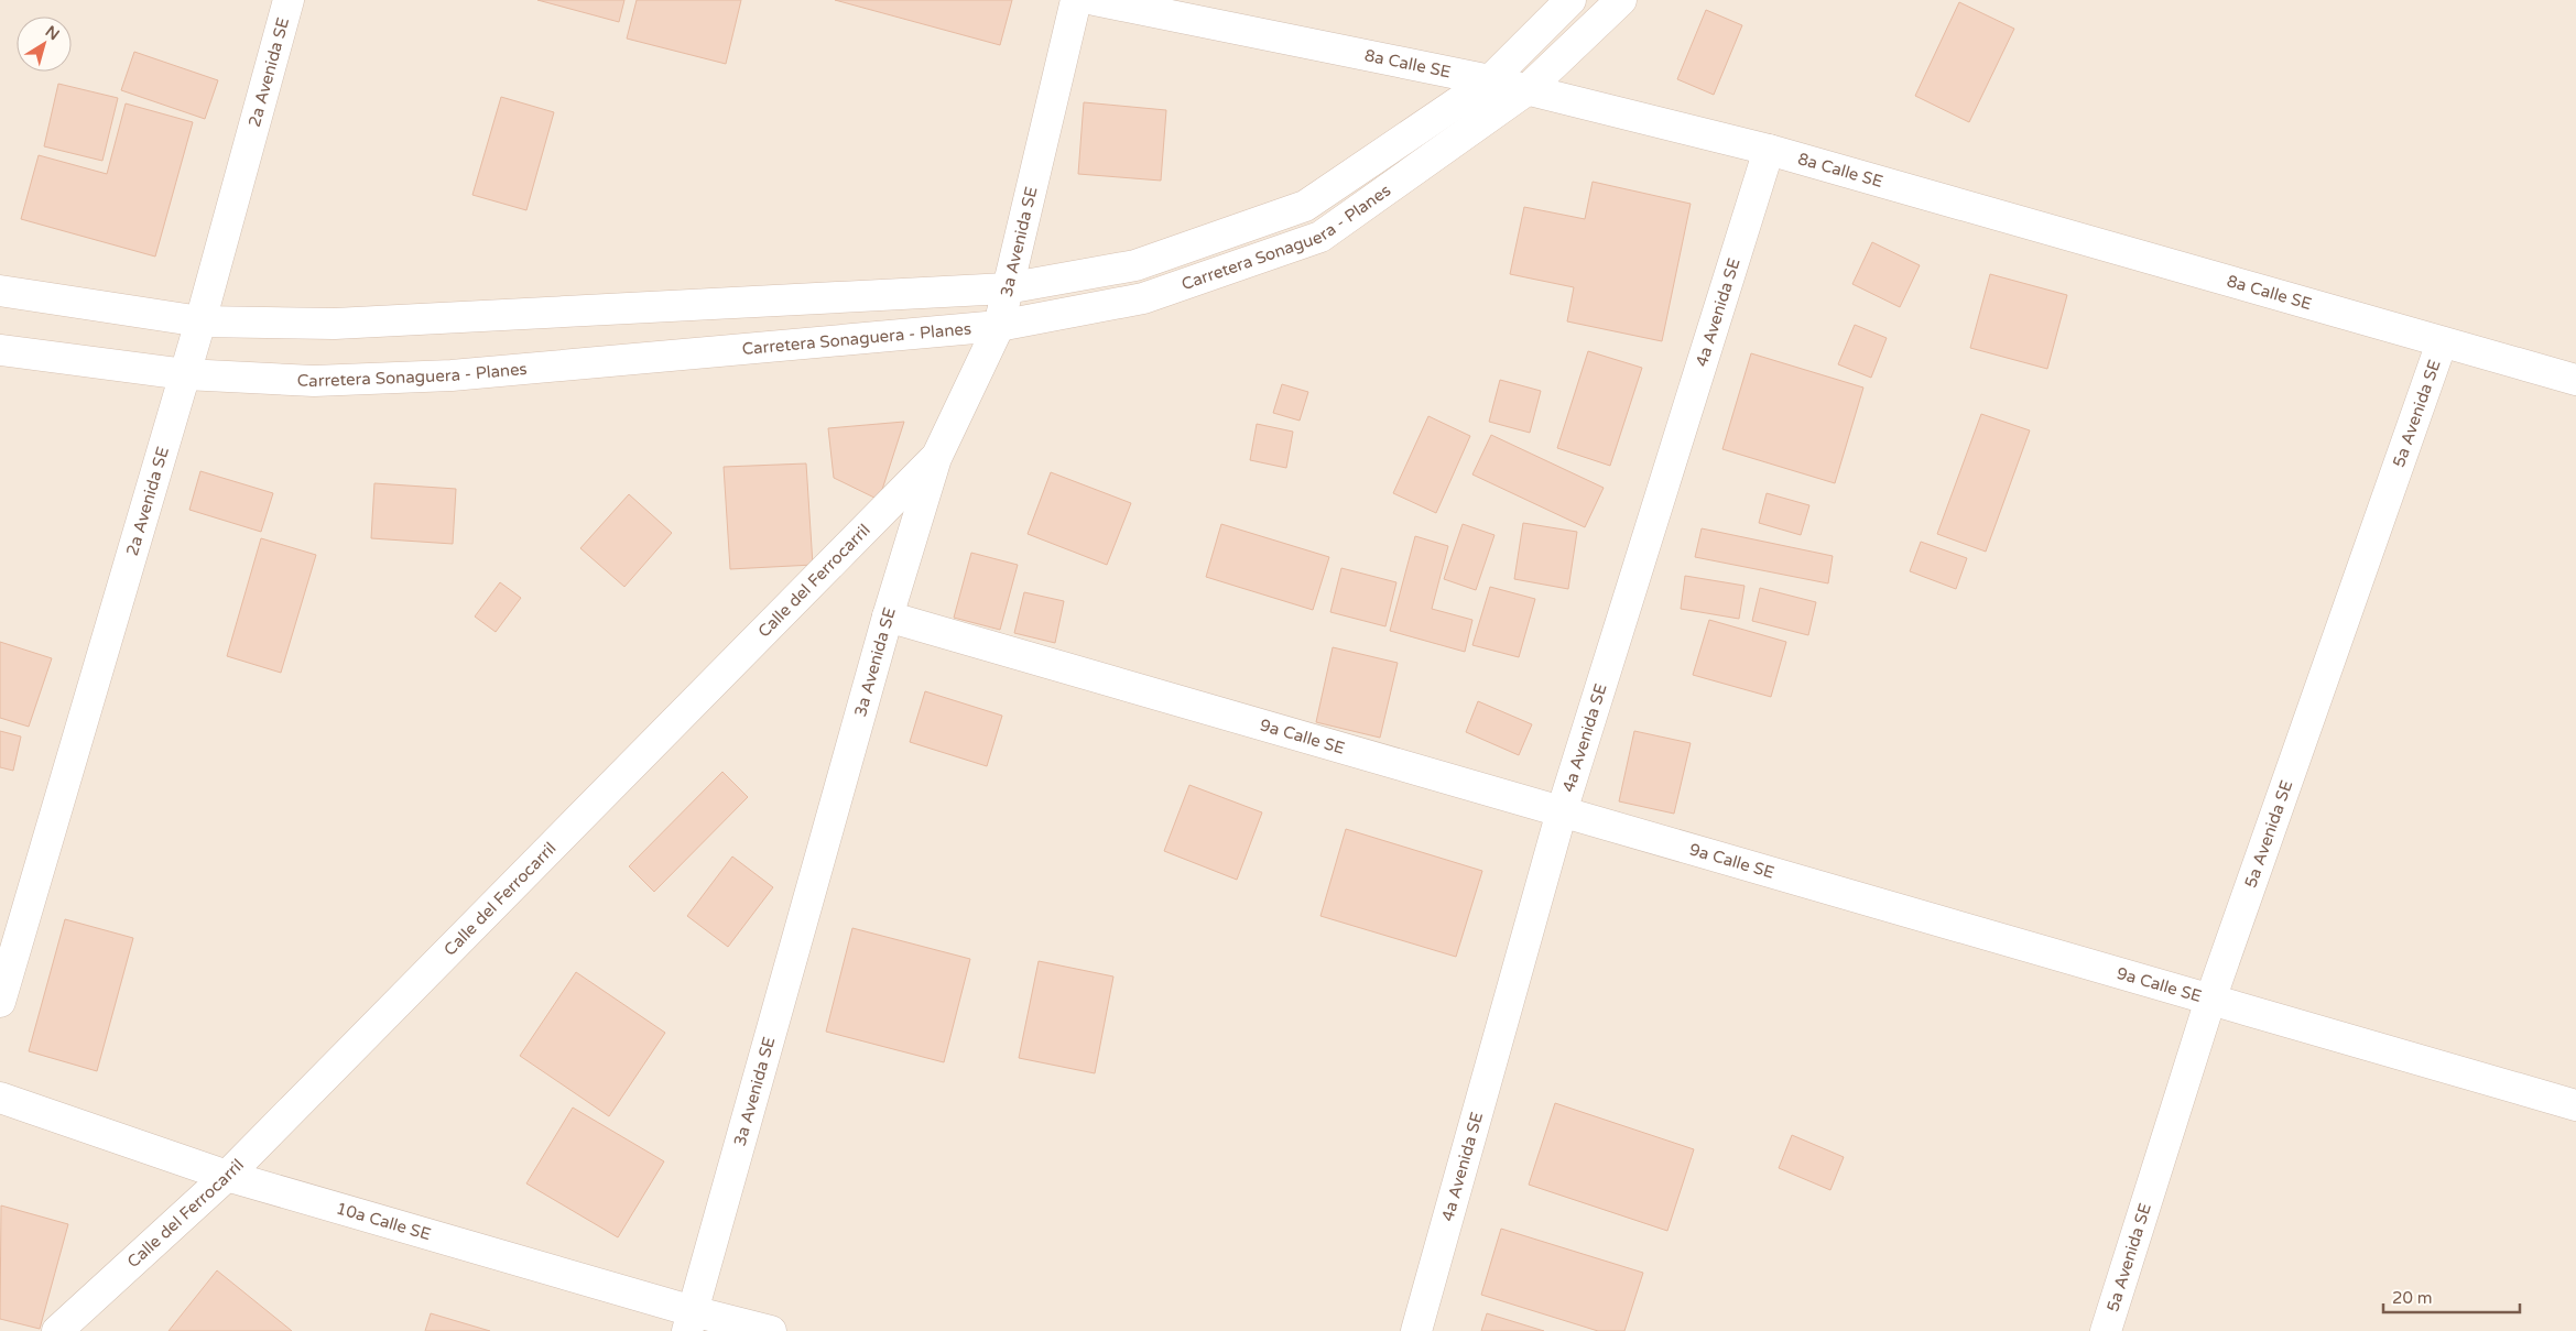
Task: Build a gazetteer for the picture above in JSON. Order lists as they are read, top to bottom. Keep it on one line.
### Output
{"streets":{"street":["8a Calle SE","2a Avenida SE","Carretera Sonaguera - Planes","3a Avenida SE","4a Avenida SE","5a Avenida SE","Calle del Ferrocarril","9a Calle SE","10a Calle SE"]},"crossings":[["8a Calle SE","Carretera Sonaguera - Planes"],["8a Calle SE","4a Avenida SE"],["8a Calle SE","5a Avenida SE"],["2a Avenida SE","Carretera Sonaguera - Planes"],["Carretera Sonaguera - Planes","3a Avenida SE"],["3a Avenida SE","Calle del Ferrocarril"],["3a Avenida SE","9a Calle SE"],["3a Avenida SE","10a Calle SE"],["4a Avenida SE","9a Calle SE"],["5a Avenida SE","9a Calle SE"],["Calle del Ferrocarril","10a Calle SE"]],"scale_bar":"20 m","north":"top right"}
